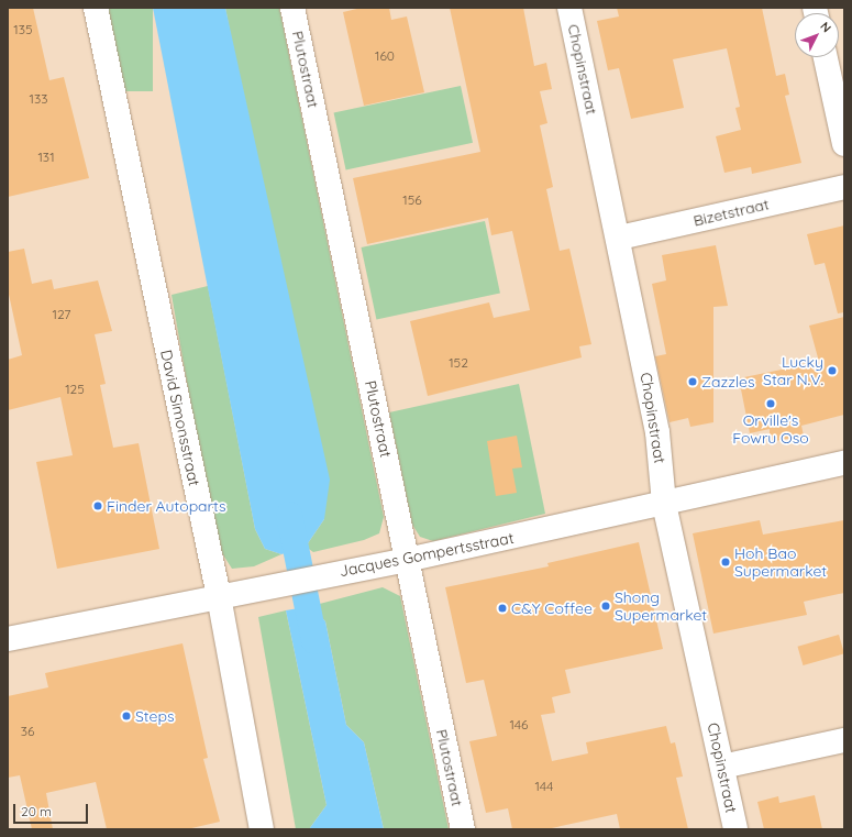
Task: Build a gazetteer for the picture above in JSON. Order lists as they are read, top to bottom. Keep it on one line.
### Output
{"streets":{"street":["Plutostraat","Chopinstraat","Bizetstraat","David Simonsstraat","Jacques Gompertsstraat"]},"crossings":[["Plutostraat","Jacques Gompertsstraat"],["Chopinstraat","Bizetstraat"],["Chopinstraat","Jacques Gompertsstraat"],["David Simonsstraat","Jacques Gompertsstraat"]],"places":["Lucky Star N.V.","Zazzles","Orville's Fowru Oso","Finder Autoparts","Hoh Bao Supermarket","Shong Supermarket","C&Y Coffee","Steps"],"house_numbers":["135","160","133","131","156","127","152","125","146","36","144"],"scale_bar":"20 m","north":"top right"}
